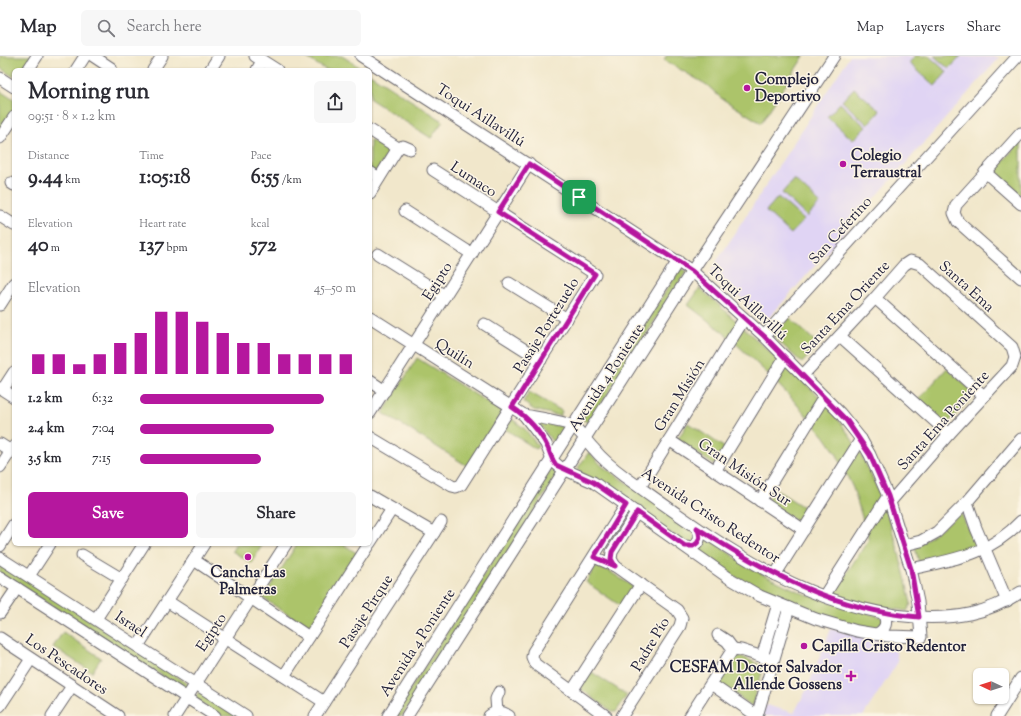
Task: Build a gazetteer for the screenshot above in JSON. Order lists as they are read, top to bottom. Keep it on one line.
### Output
{"streets":{"street":["Toqui Aillavillú","Lumaco","San Ceferino","Egipto","Santa Ema","Santa Ema Oriente","Pasaje Portezuelo","Quilín","Avenida 4 Poniente","Gran Misión","Santa Ema Poniente","Gran Misión Sur","Avenida Cristo Redentor","Pasaje Pirque","Israel","Padre Pío","Los Pescadores"]},"crossings":[["Toqui Aillavillú","San Ceferino"],["Toqui Aillavillú","Egipto"],["Toqui Aillavillú","Santa Ema Oriente"],["Toqui Aillavillú","Avenida 4 Poniente"],["Toqui Aillavillú","Gran Misión"],["Toqui Aillavillú","Santa Ema Poniente"],["Toqui Aillavillú","Avenida Cristo Redentor"],["Lumaco","Egipto"],["Lumaco","Pasaje Portezuelo"],["Egipto","Pasaje Portezuelo"],["Egipto","Quilín"],["Egipto","Israel"],["Santa Ema","Santa Ema Oriente"],["Santa Ema","Santa Ema Poniente"],["Pasaje Portezuelo","Quilín"],["Quilín","Avenida 4 Poniente"],["Quilín","Avenida Cristo Redentor"],["Avenida 4 Poniente","Avenida Cristo Redentor"],["Gran Misión","Gran Misión Sur"],["Gran Misión","Avenida Cristo Redentor"],["Santa Ema Poniente","Avenida Cristo Redentor"]],"places":{"other":["Complejo Deportivo","Colegio Terraustral","Cancha Las Palmeras","Capilla Cristo Redentor"],"health":["CESFAM Doctor Salvador Allende Gossens"]},"north":"left","page":{"header":"Map","search":"Search here","nav":["Map","Layers","Share"],"heading":["Morning run","09:51 · 8 × 1.2 km"],"stats":[["Distance","9.44 km"],["Time","1:05:18"],["Pace","6:55 /km"],["Elevation","40 m"],["Heart rate","137 bpm"],["kcal","572"]],"chart":["Elevation","45–50 m"],"list":[{"name":"1.2 km","note":"6:32"},{"name":"2.4 km","note":"7:04"},{"name":"3.5 km","note":"7:15"}],"buttons":["Save","Share"]}}
